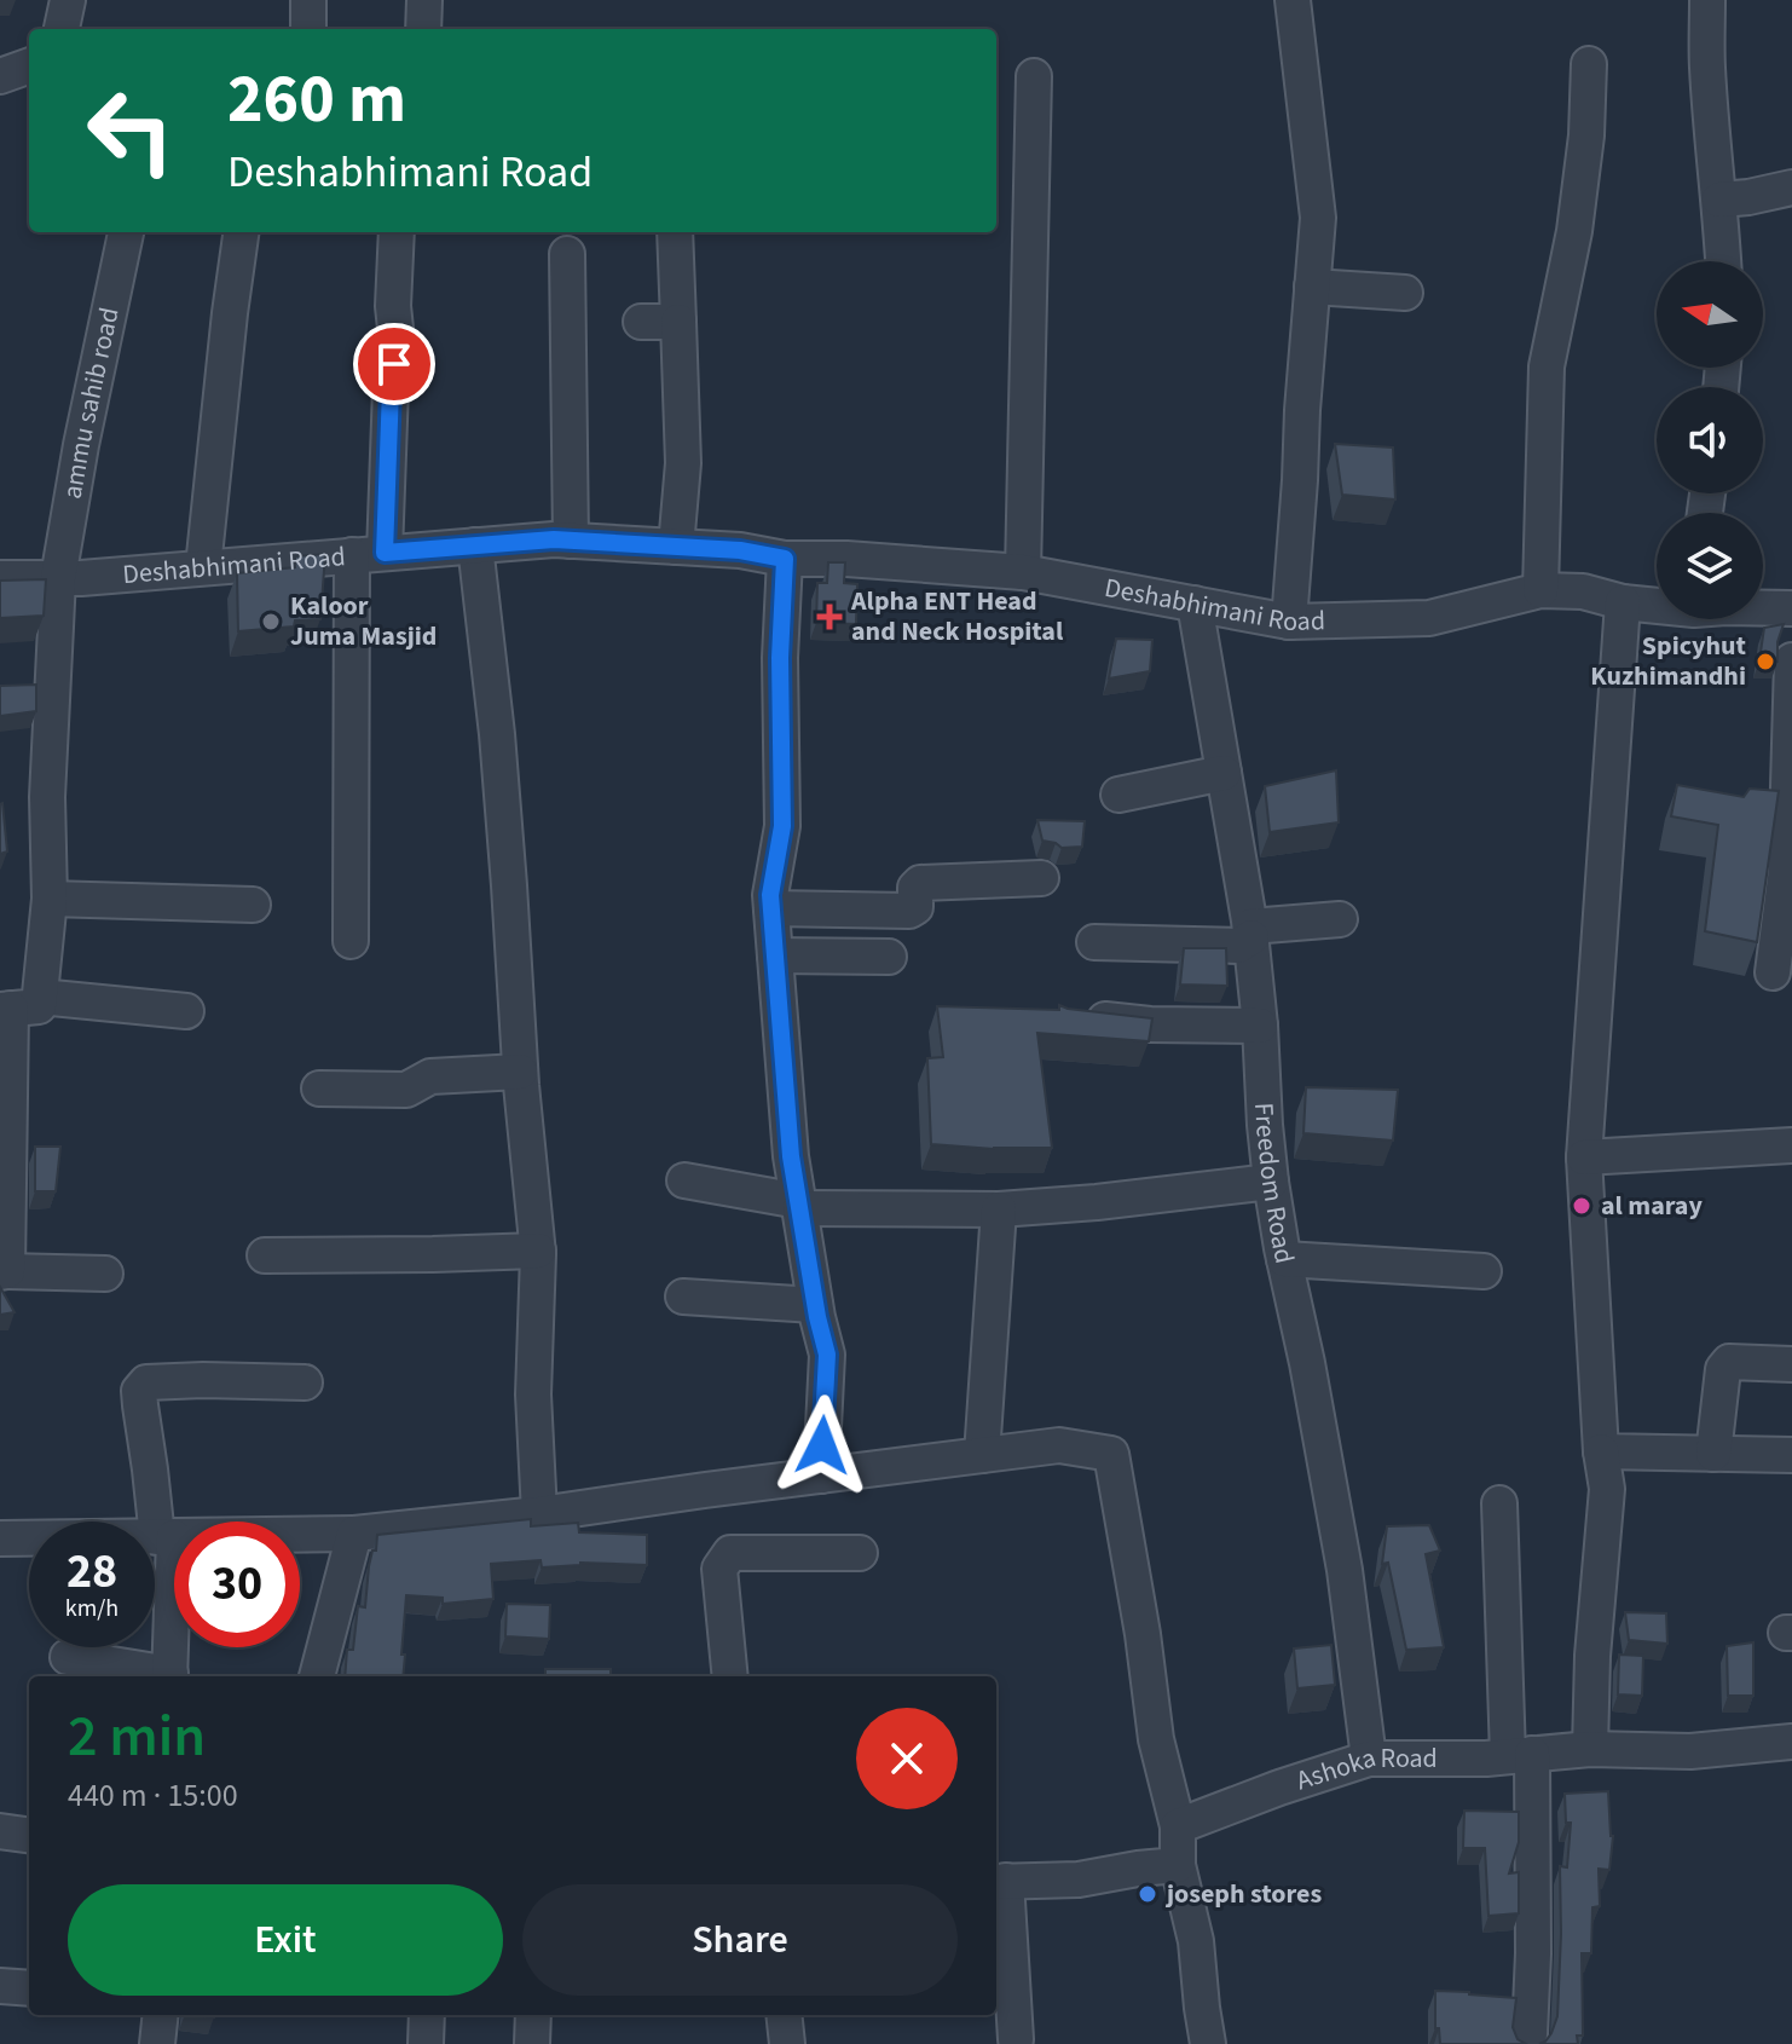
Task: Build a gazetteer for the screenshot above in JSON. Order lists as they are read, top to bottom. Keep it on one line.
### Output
{"streets":{"street":["ammu sahib road","Deshabhimani Road","Freedom Road","Ashoka Road"]},"crossings":[["ammu sahib road","Deshabhimani Road"],["Deshabhimani Road","Freedom Road"],["Freedom Road","Ashoka Road"]],"places":{"health":["Alpha ENT Head and Neck Hospital"],"other":["Kaloor Juma Masjid","Spicyhut Kuzhimandhi","al maray","joseph stores"]},"north":"left","page":{"turn":["260 m","Deshabhimani Road"],"speed":"28 km/h","limit":"30","heading":["2 min","440 m · 15:00"],"buttons":["Exit","Share"]}}
